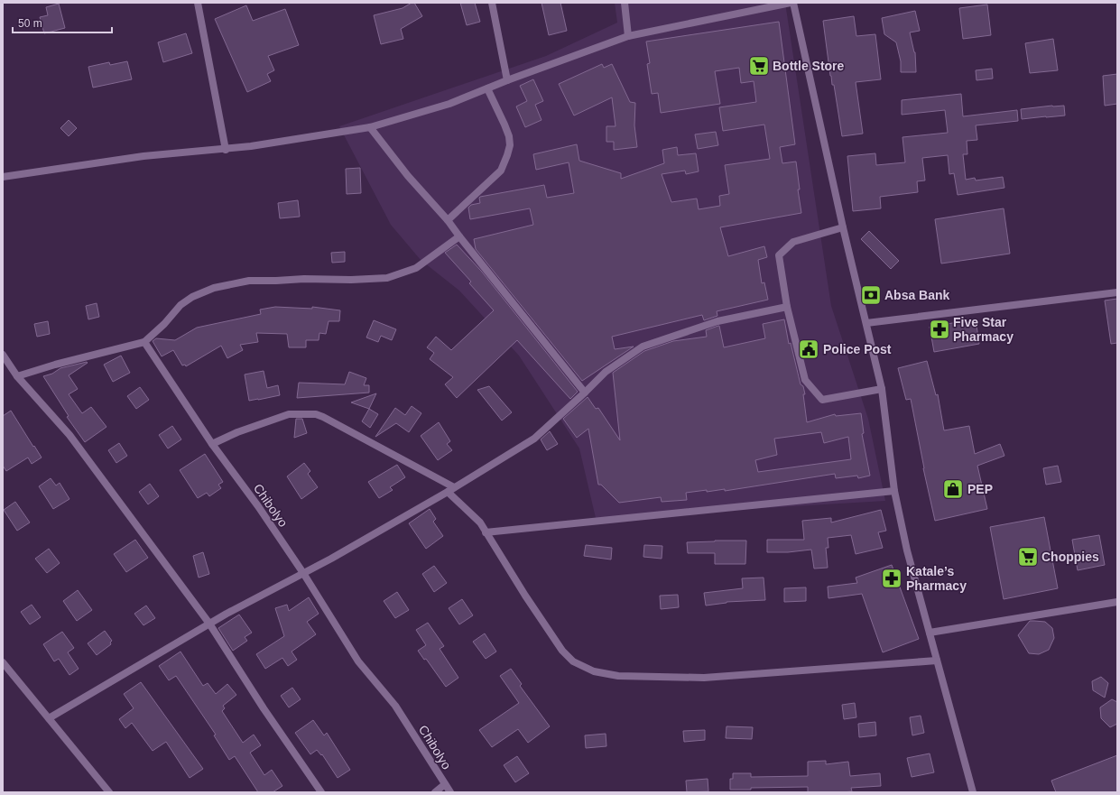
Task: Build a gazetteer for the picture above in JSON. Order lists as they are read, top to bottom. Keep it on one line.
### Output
{"streets":{"street":["Chibolyo"]},"places":{"supermarket":["Bottle Store","Choppies"],"bank":["Absa Bank"],"pharmacy":["Five Star Pharmacy","Katale’s Pharmacy"],"public building":["Police Post"],"shop":["PEP"]},"scale_bar":"50 m"}
